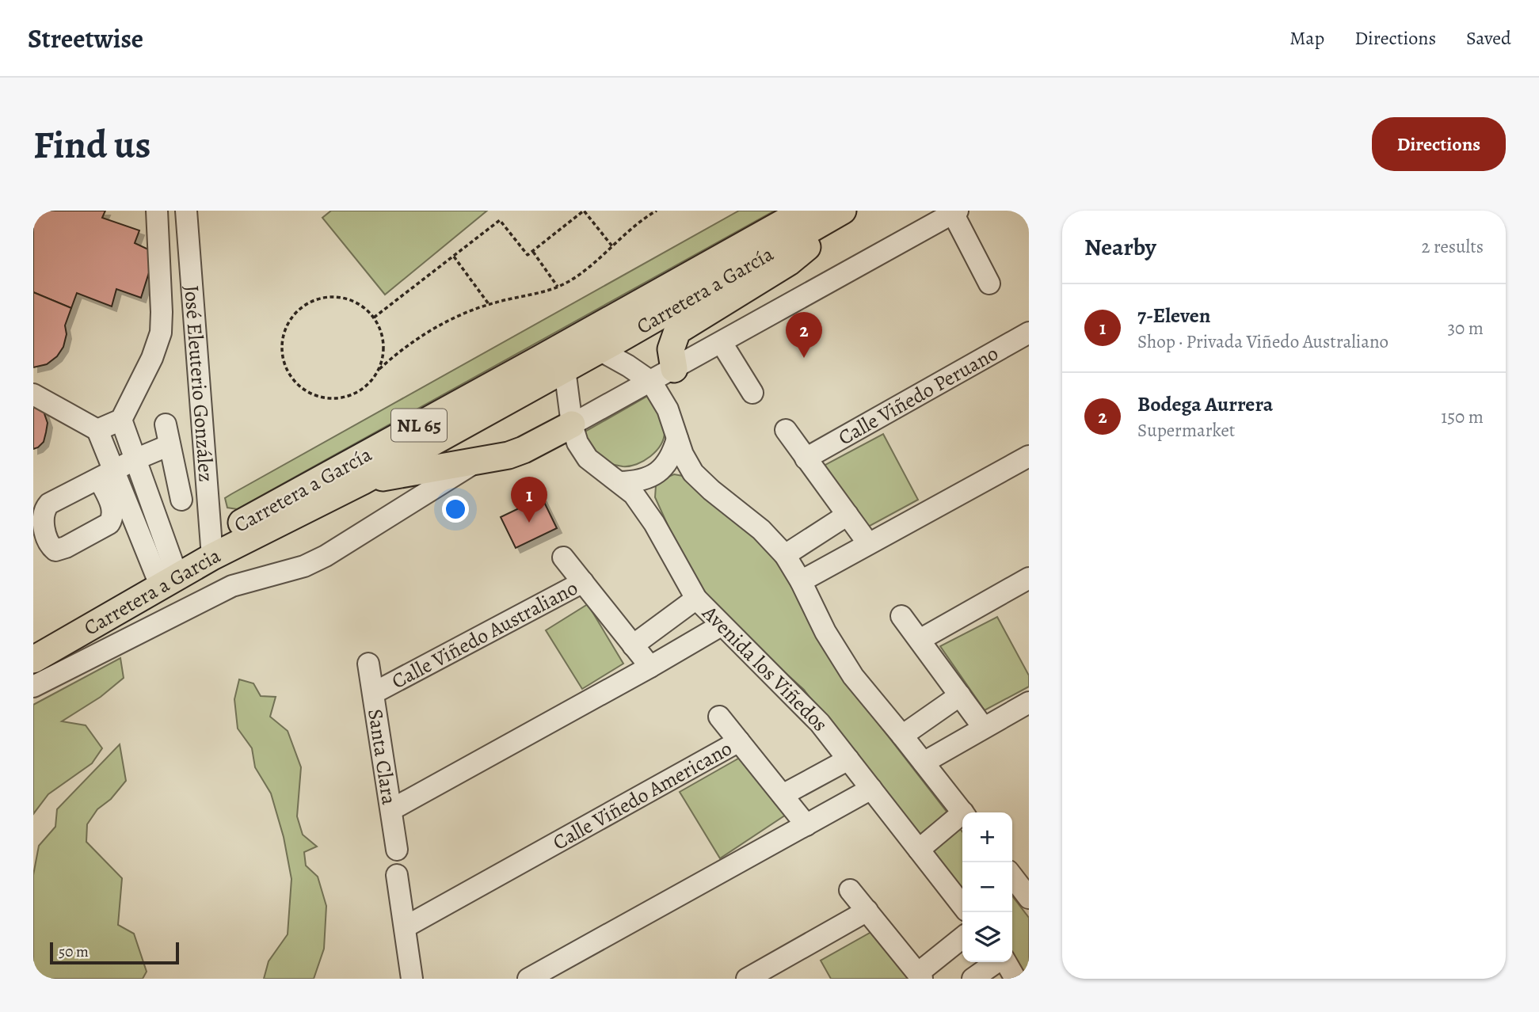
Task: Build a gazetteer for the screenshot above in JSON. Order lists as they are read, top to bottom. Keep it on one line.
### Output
{"streets":{"main road":["Carretera a García","NL 65","Carretera a Garcia"],"street":["José Eleuterio González","Calle Viñedo Peruano","Calle Viñedo Australiano","Avenida los Viñedos","Santa Clara","Calle Viñedo Americano"]},"crossings":[["Carretera a García","José Eleuterio González"],["Carretera a García","Carretera a Garcia"],["Carretera a García","Avenida los Viñedos"],["José Eleuterio González","Carretera a Garcia"],["Calle Viñedo Australiano","Santa Clara"]],"scale_bar":"50 m","page":{"header":"Streetwise","nav":["Map","Directions","Saved"],"buttons":"Directions","title":"Find us","heading":["Nearby","2 results"],"list":[{"mark":"1","name":"7-Eleven","note":"Shop · Privada Viñedo Australiano","value":"30 m"},{"mark":"2","name":"Bodega Aurrera","note":"Supermarket","value":"150 m"}],"pins":["2","1"],"map_buttons":["+","−"],"scale":"50 m"}}
